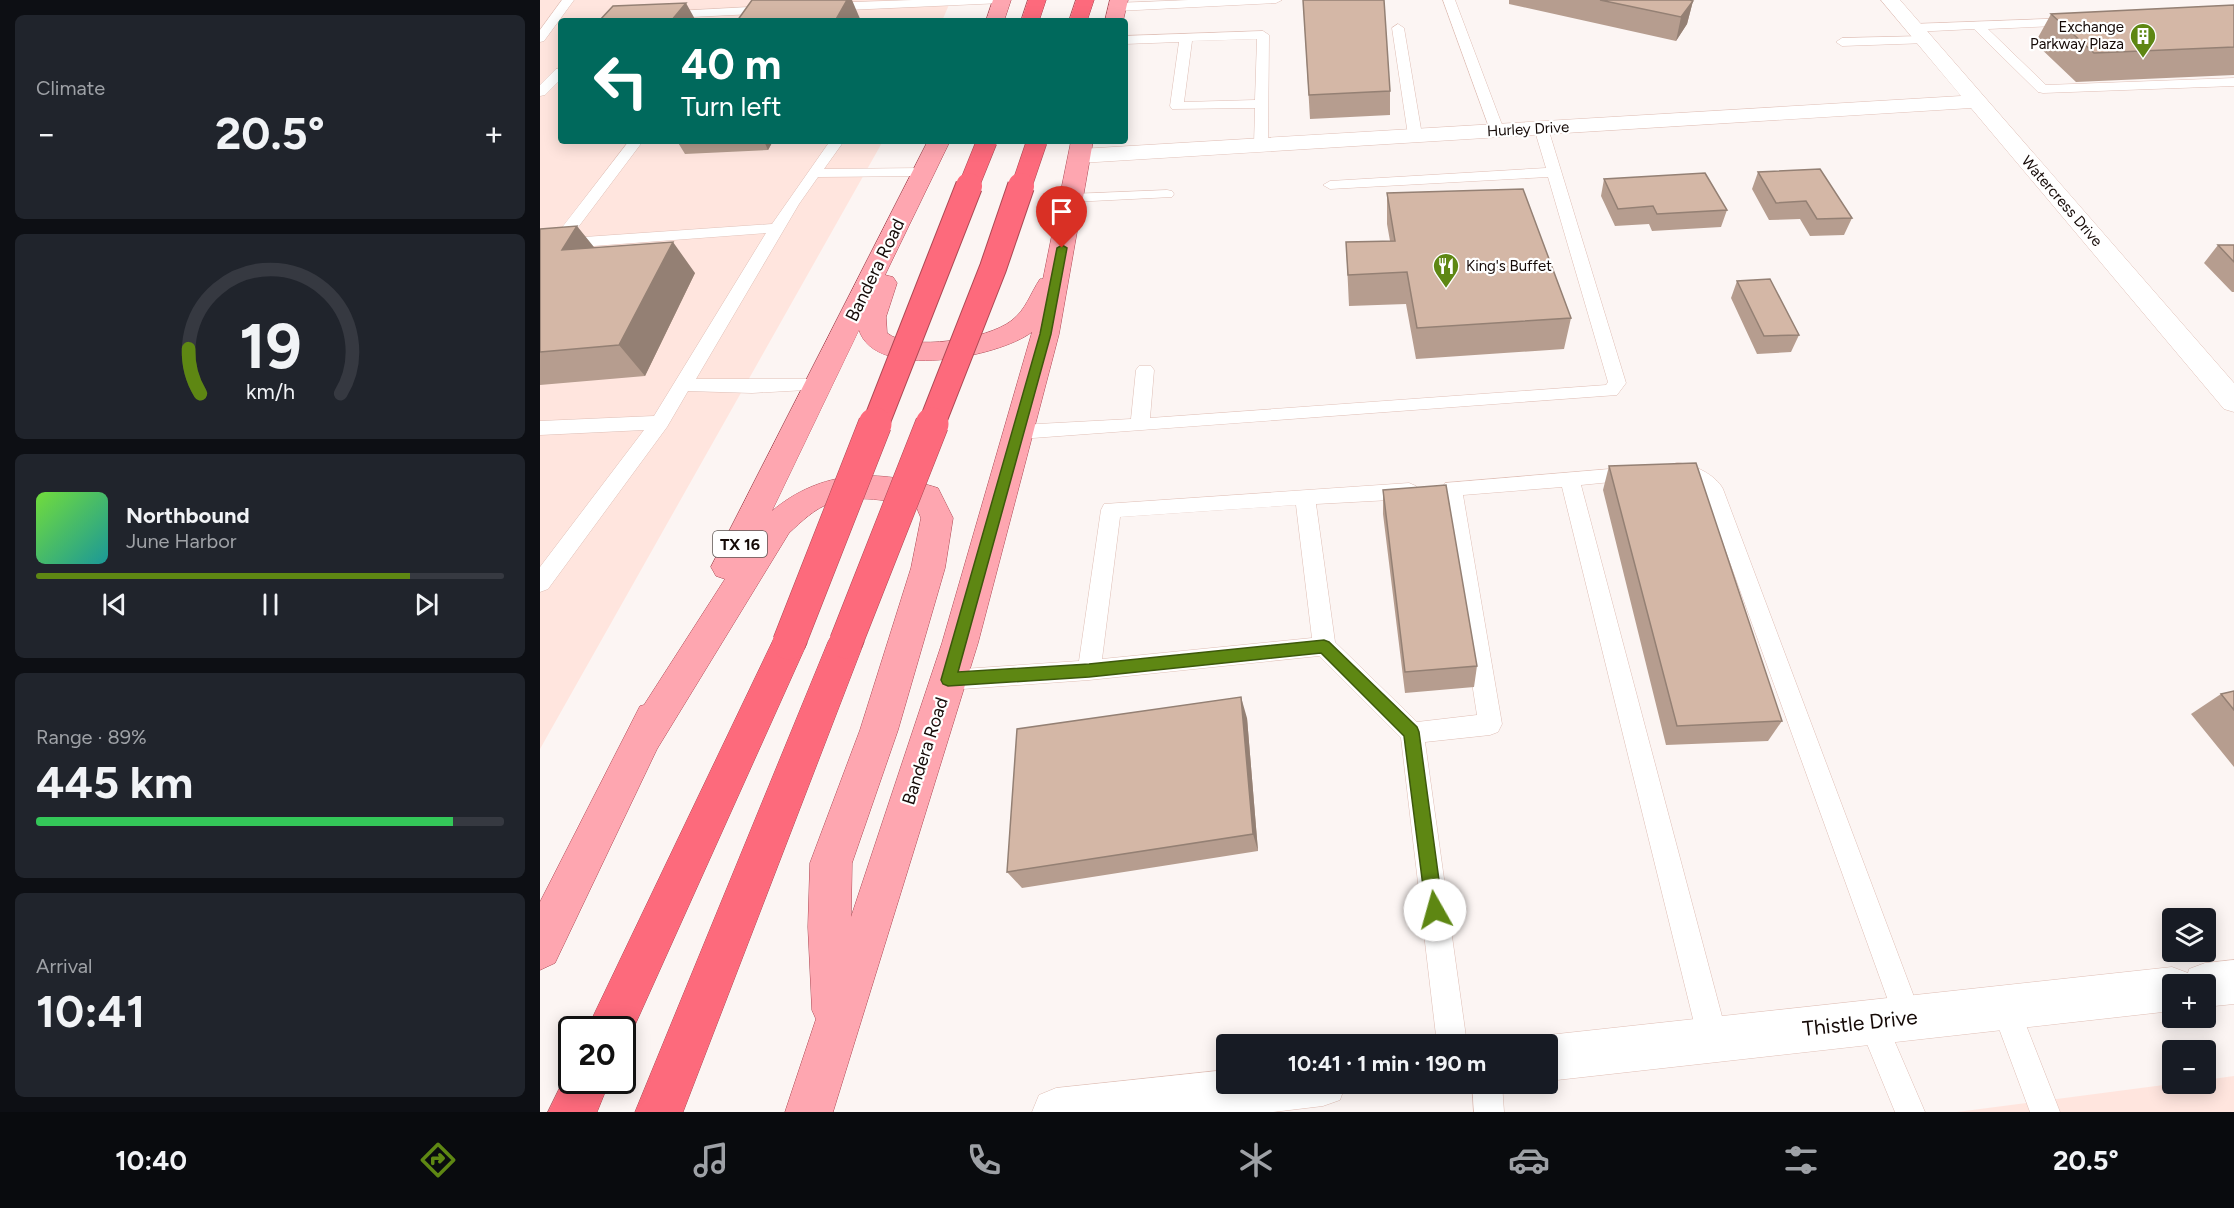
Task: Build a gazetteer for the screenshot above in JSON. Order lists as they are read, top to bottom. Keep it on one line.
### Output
{"streets":{"main road":["Bandera Road","TX 16"],"street":["Hurley Drive","Watercress Drive","Thistle Drive"]},"crossings":[["Hurley Drive","Watercress Drive"],["Hurley Drive","Bandera Road"]],"places":{"building":["Exchange Parkway Plaza"],"restaurant":["King's Buffet"]},"page":{"tile":["Climate",["Range · 89%","445 km"],["Arrival","10:41"]],"turn":["40 m","Turn left"],"heat":["−","20.5°","+"],"song":["Northbound","June Harbor"],"map_buttons":["+","−"],"limit":"20","trip":"10:41 · 1 min · 190 m","tabs":["10:40","20.5°"],"gauge":["19","km/h"]}}
